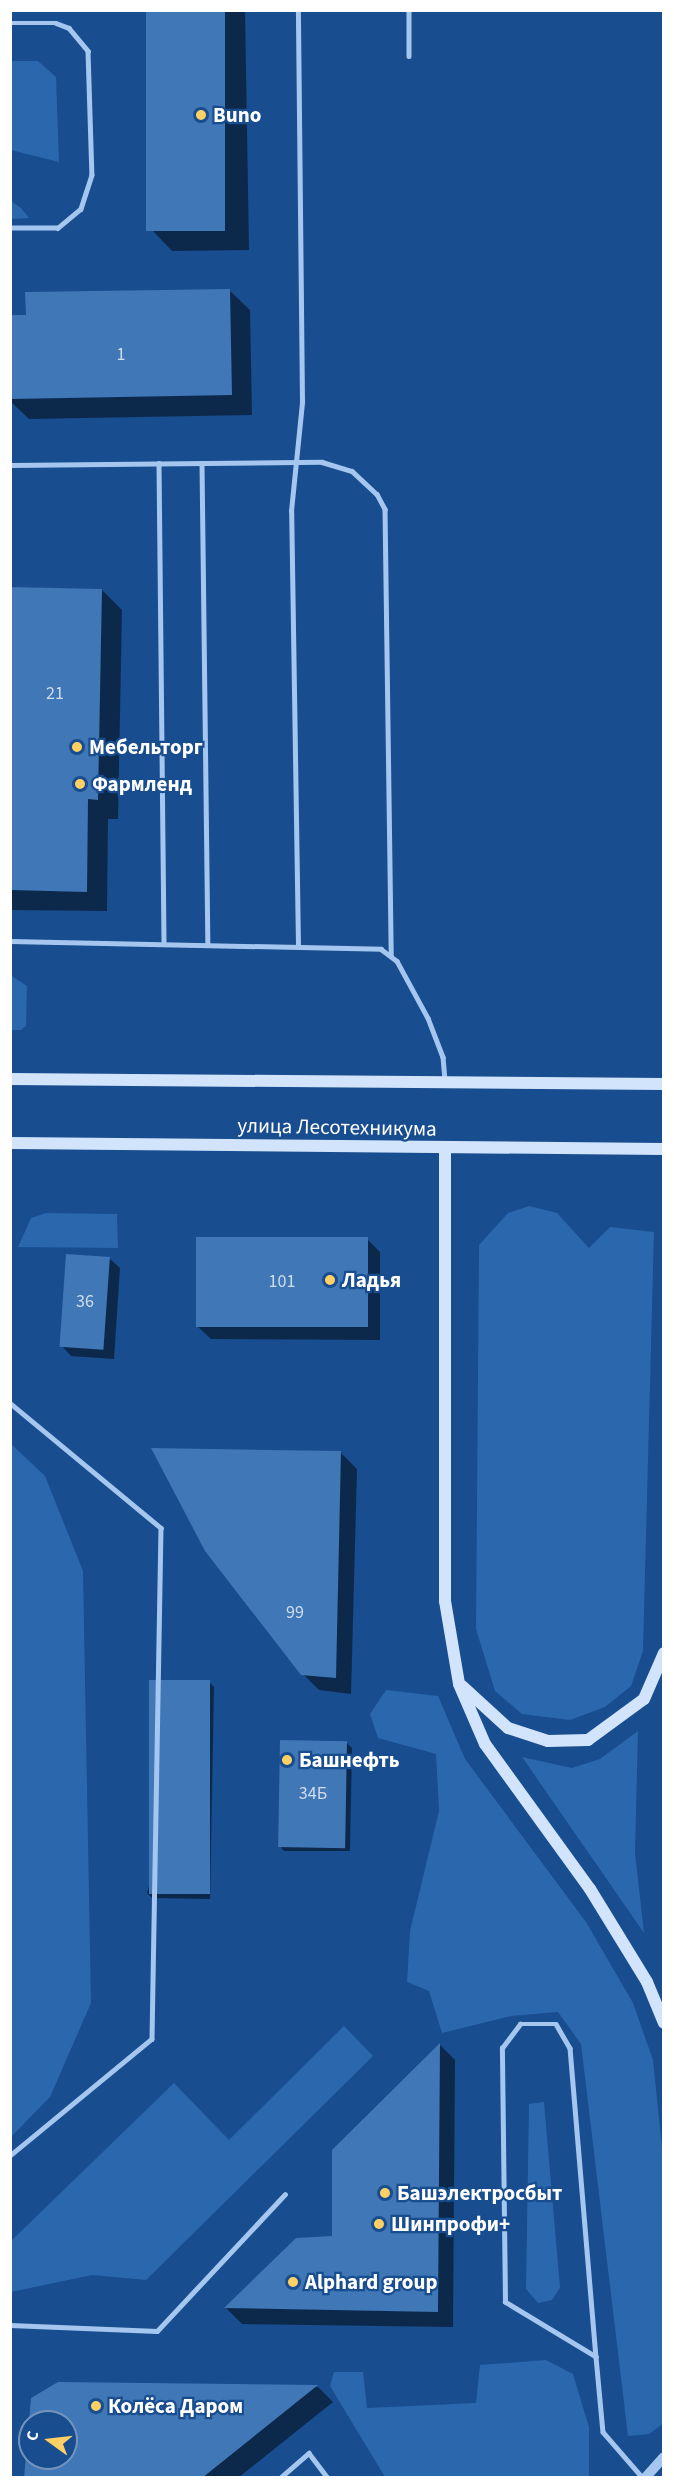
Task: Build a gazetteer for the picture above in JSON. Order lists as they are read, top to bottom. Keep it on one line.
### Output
{"streets":{"main road":["улица Лесотехникума"]},"places":["Buno","Мебельторг","Фармленд","Ладья","Башнефть","Башэлектросбыт","Шинпрофи+","Alphard group","Колёса Даром"],"house_numbers":["1","21","101","36","99","34Б"],"north":"left"}
